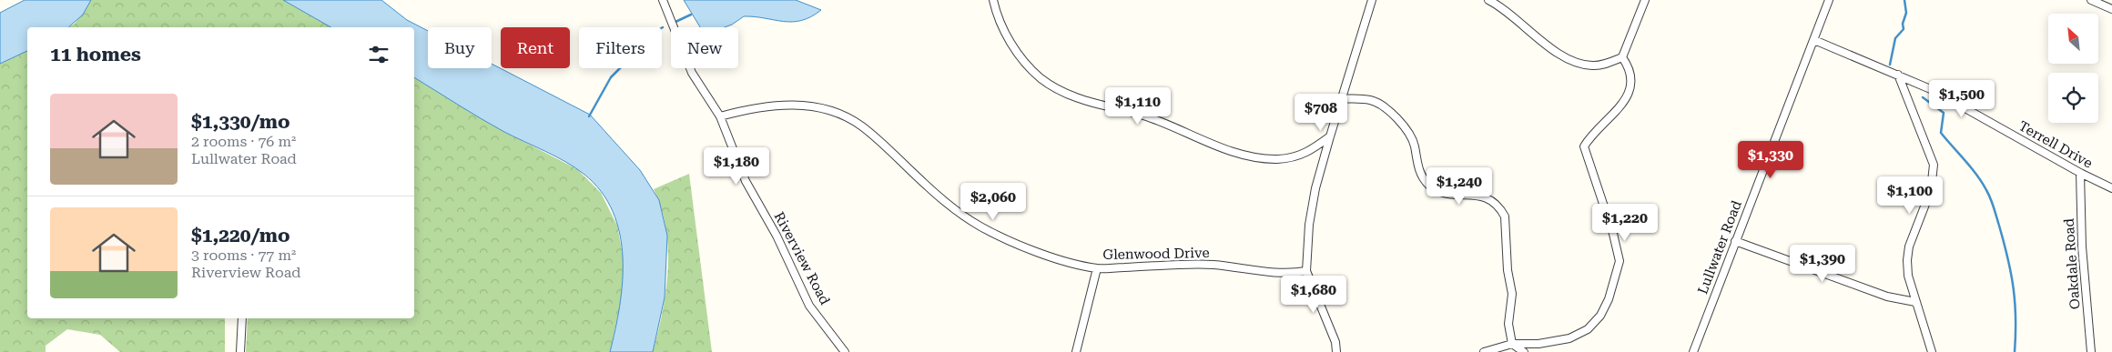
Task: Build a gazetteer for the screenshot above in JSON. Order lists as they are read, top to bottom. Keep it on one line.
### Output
{"streets":{"street":["Terrell Drive","Lullwater Road","Glenwood Drive","Riverview Road","Oakdale Road"]},"crossings":[["Terrell Drive","Lullwater Road"],["Terrell Drive","Oakdale Road"],["Glenwood Drive","Riverview Road"]],"north":"top left","page":{"chip":["Buy","Rent","Filters","New"],"heading":"11 homes","price":["$1,500","$1,110","$708","$1,330","$1,180","$1,240","$1,100","$2,060","$1,220","$1,390","$1,680"],"list":[{"name":"$1,330/mo","note":"2 rooms · 76 m² · Lullwater Road"},{"name":"$1,220/mo","note":"3 rooms · 77 m² · Riverview Road"}]}}
